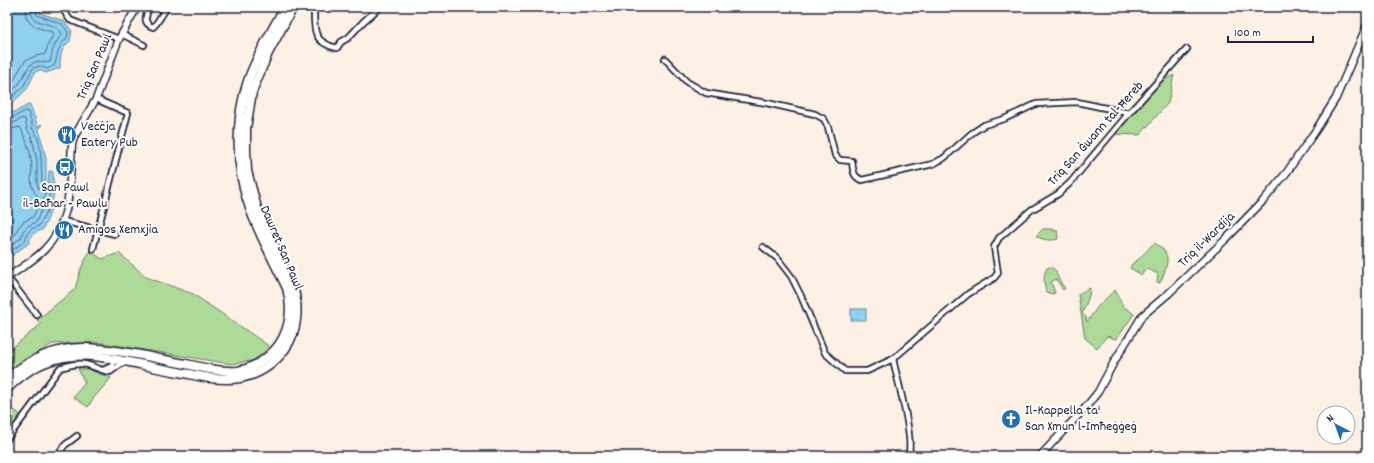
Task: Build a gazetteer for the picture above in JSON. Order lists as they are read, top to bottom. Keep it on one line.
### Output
{"streets":{"highway":["Dawret San Pawl"],"street":["Triq San Pawl","Triq San Ġwann tal-Ħereb","Triq il-Wardija"]},"places":{"restaurant":["Veċċja Eatery Pub","Amigos Xemxjia"],"bus stop":["San Pawl il-Baħar - Pawlu"],"church":["Il-Kappella ta' San Xmun l-Imħeġġeġ"]},"scale_bar":"100 m","north":"top left"}
